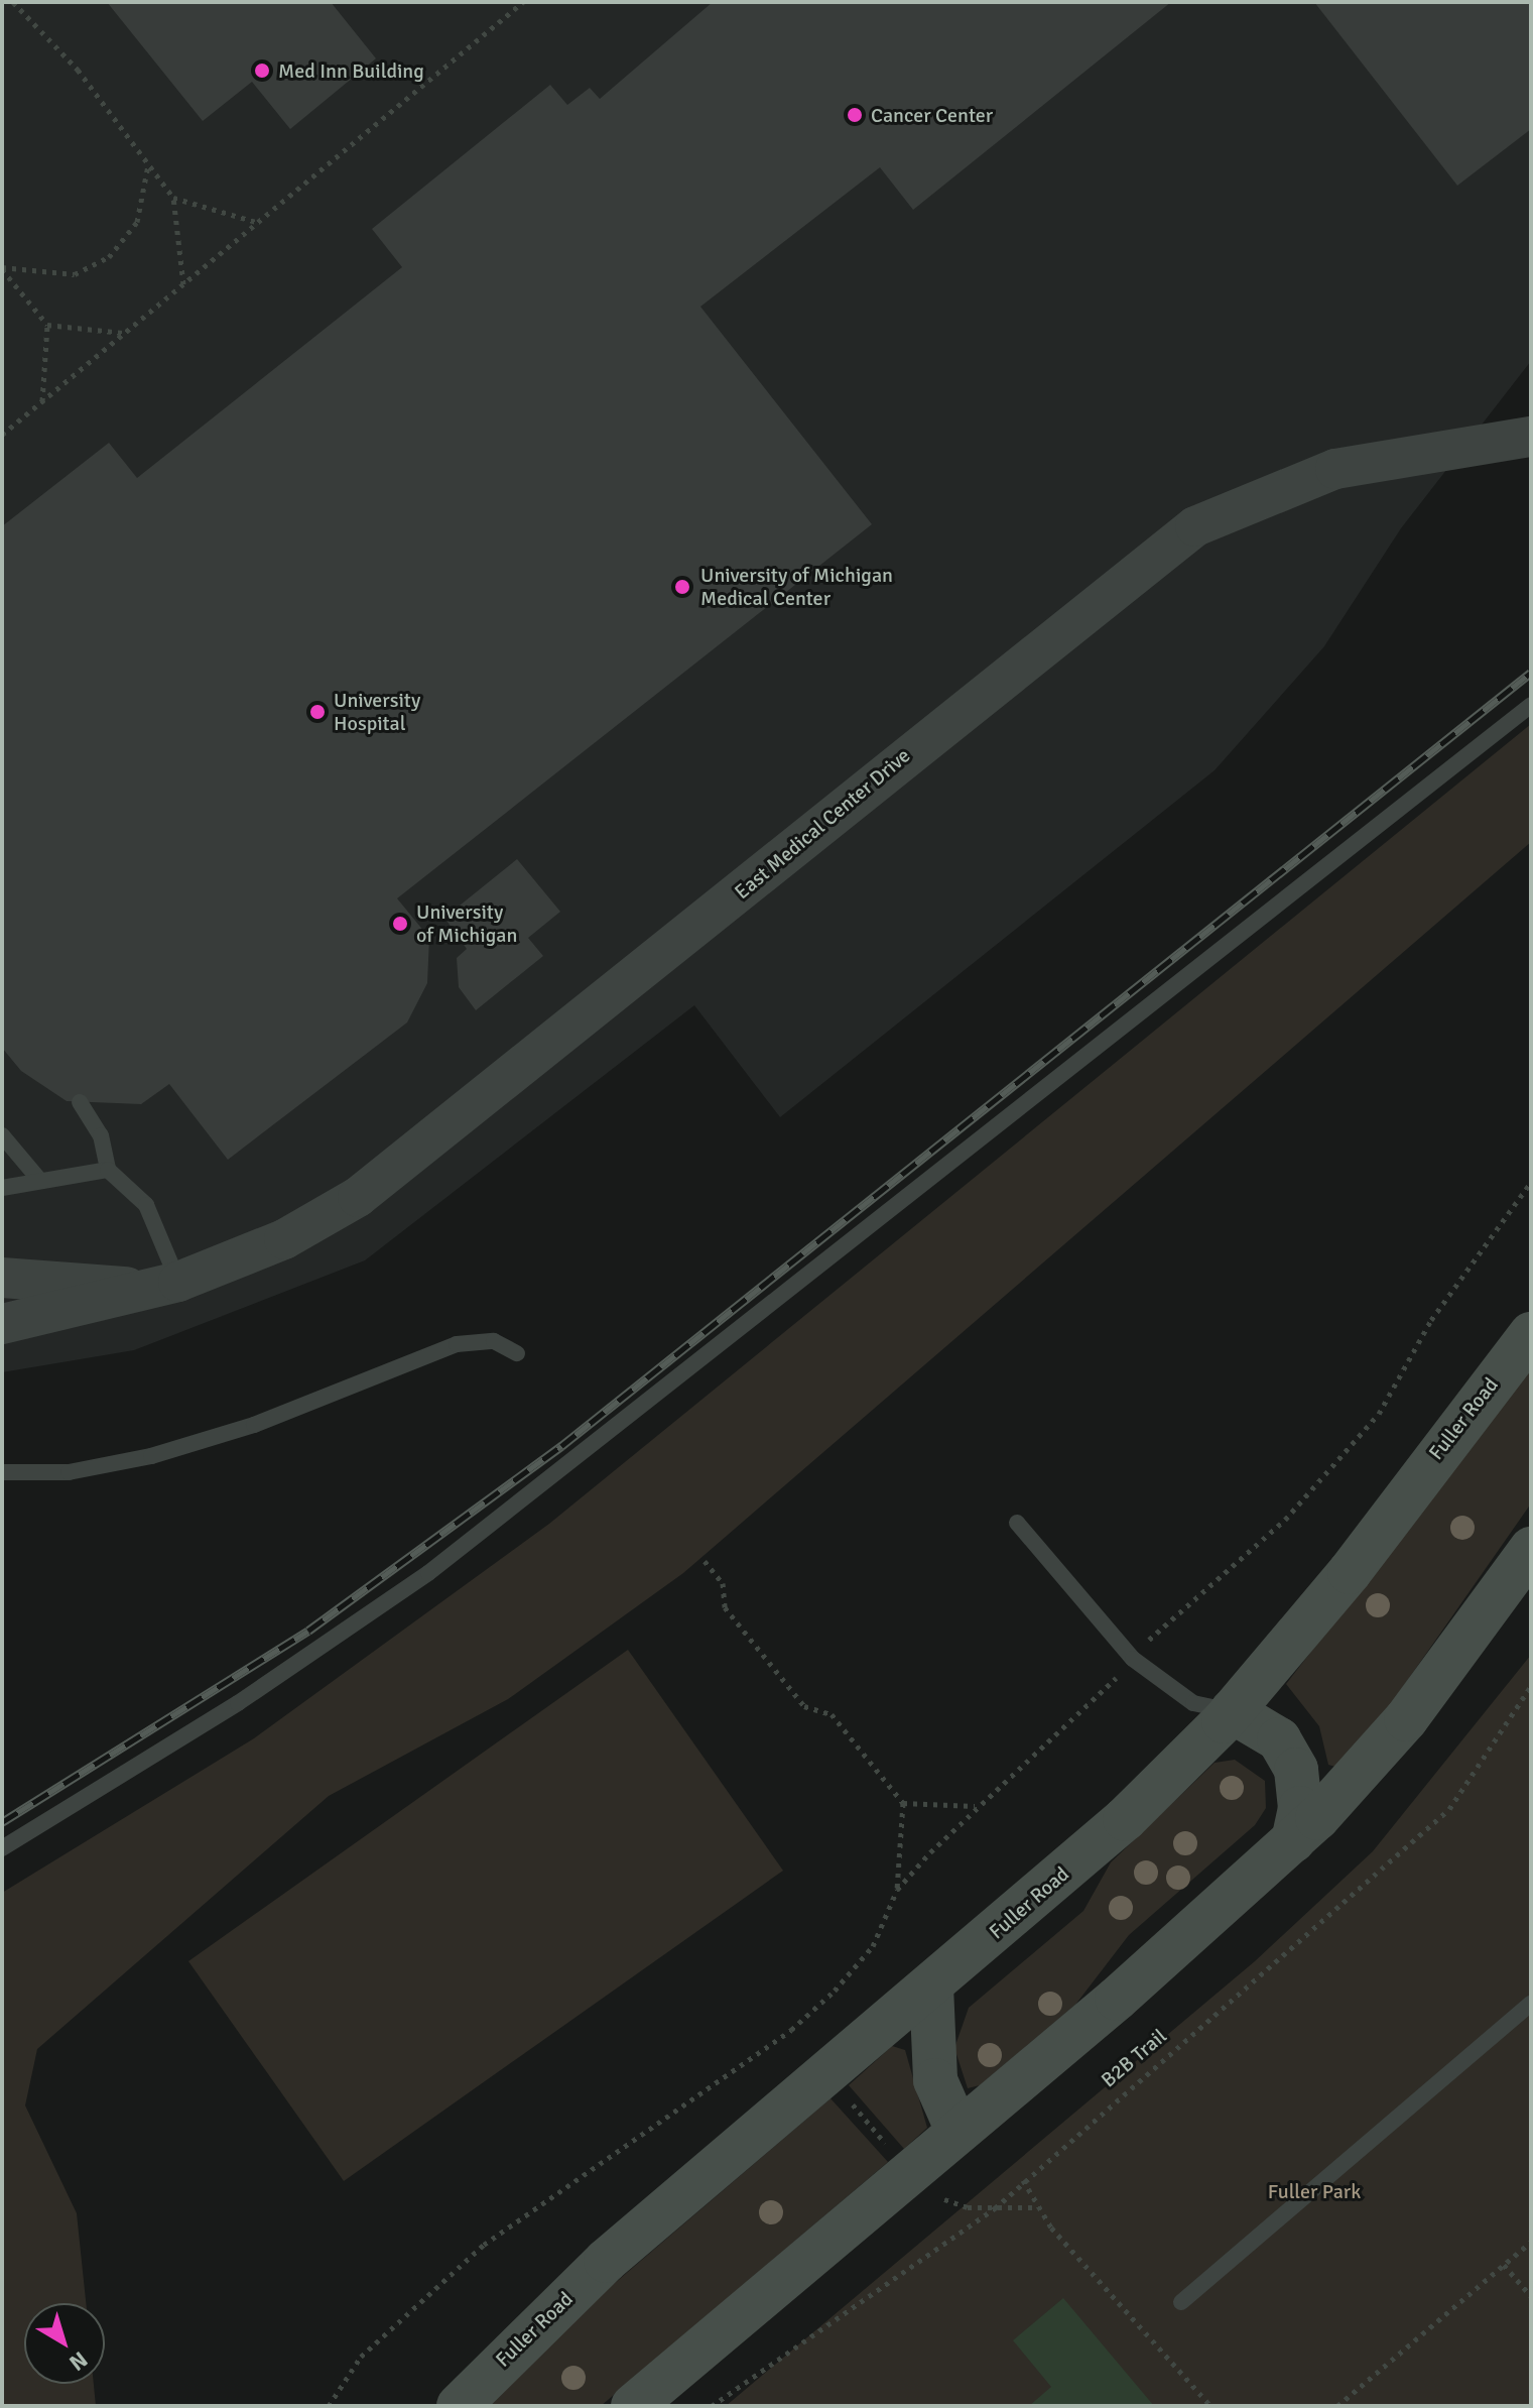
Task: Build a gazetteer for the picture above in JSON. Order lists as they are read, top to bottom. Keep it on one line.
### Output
{"streets":{"main road":["Fuller Road"],"street":["East Medical Center Drive"],"path":["B2B Trail"]},"parks":["Fuller Park"],"places":["Med Inn Building","Cancer Center","University of Michigan Medical Center","University Hospital","University of Michigan"],"north":"bottom right"}
